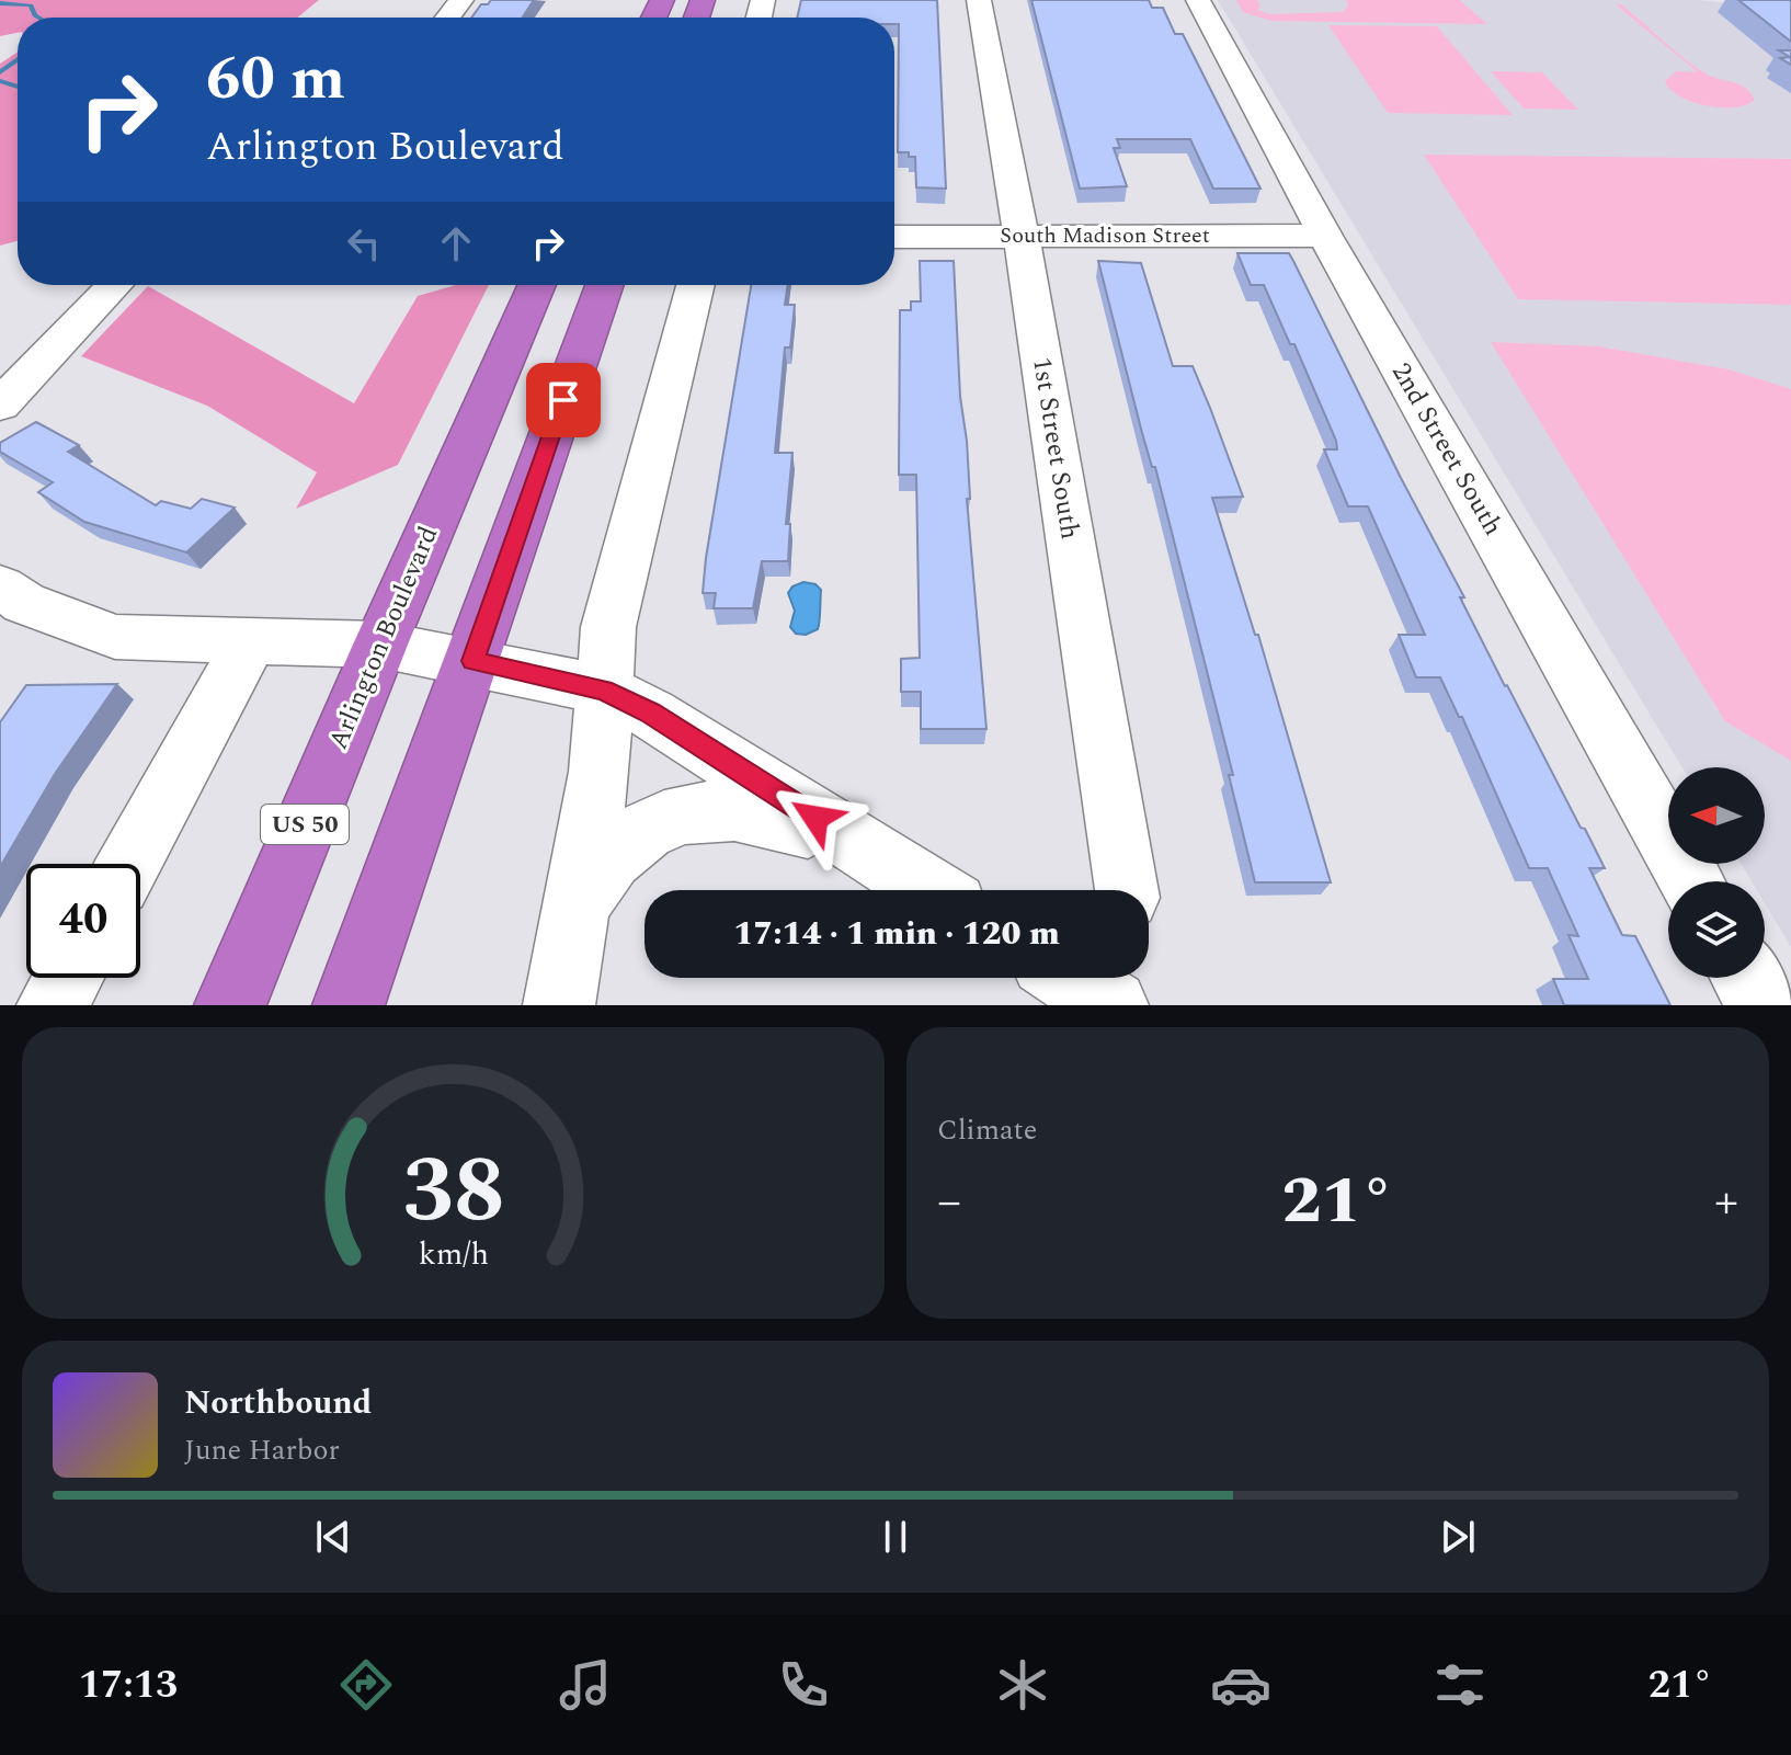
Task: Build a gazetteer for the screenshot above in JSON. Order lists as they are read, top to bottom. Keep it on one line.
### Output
{"streets":{"highway":["Arlington Boulevard","US 50"],"street":["South Madison Street","1st Street South","2nd Street South"]},"crossings":[["South Madison Street","1st Street South"],["South Madison Street","2nd Street South"]],"north":"left","page":{"turn":["60 m","Arlington Boulevard"],"limit":"40","trip":"17:14 · 1 min · 120 m","tile":"Climate","heat":["−","21°","+"],"song":["Northbound","June Harbor"],"tabs":["17:13","21°"],"gauge":["38","km/h"]}}
